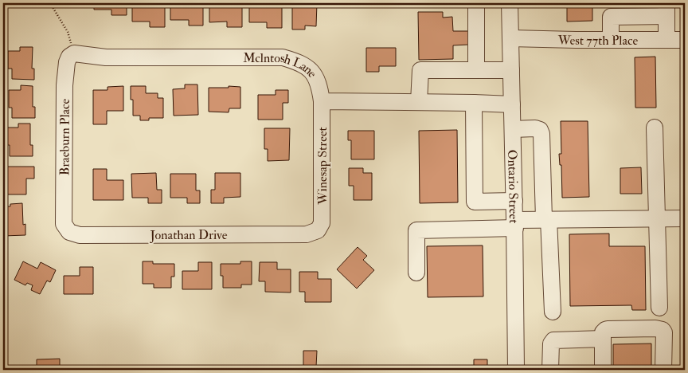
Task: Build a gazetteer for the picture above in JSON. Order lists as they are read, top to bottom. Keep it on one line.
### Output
{"streets":{"street":["West 77th Place","Mclntosh Lane","Braeburn Place","Winesap Street","Ontario Street","Jonathan Drive"]},"crossings":[["West 77th Place","Ontario Street"],["Mclntosh Lane","Braeburn Place"],["Mclntosh Lane","Winesap Street"],["Mclntosh Lane","Ontario Street"],["Braeburn Place","Jonathan Drive"],["Winesap Street","Jonathan Drive"]]}
